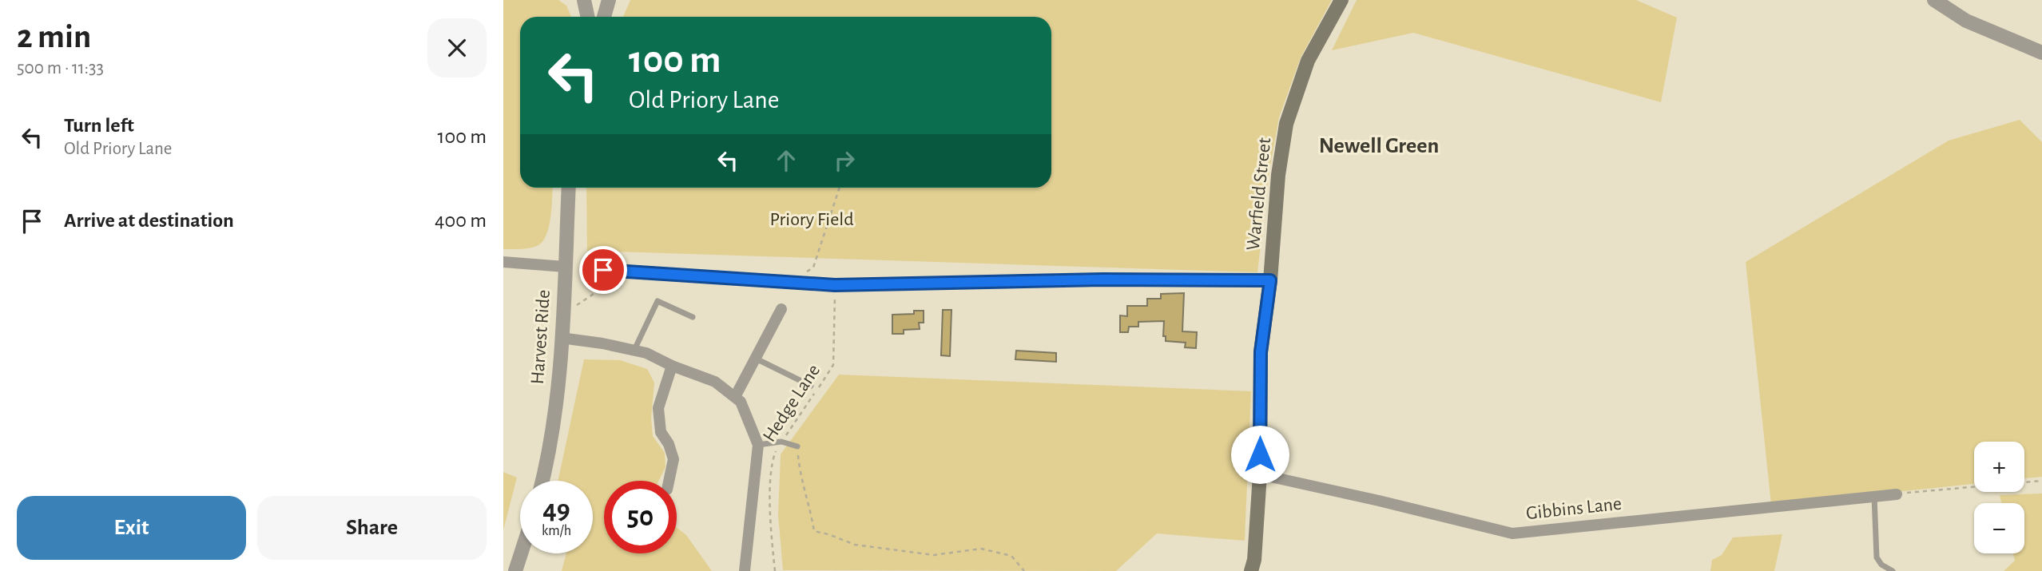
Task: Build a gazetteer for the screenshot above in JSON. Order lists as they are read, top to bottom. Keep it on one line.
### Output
{"streets":{"main road":["Warfield Street"],"street":["Harvest Ride","Gibbins Lane"],"path":["Hedge Lane"]},"crossings":[["Warfield Street","Gibbins Lane"]],"districts":["Newell Green"],"parks":["Priory Field"],"page":{"heading":["2 min","500 m · 11:33"],"turn":["100 m","Old Priory Lane"],"list":[{"name":"Turn left","note":"Old Priory Lane","value":"100 m"},{"name":"Arrive at destination","value":"400 m"}],"map_buttons":["+","−"],"speed":"49 km/h","limit":"50","buttons":["Exit","Share"]}}
